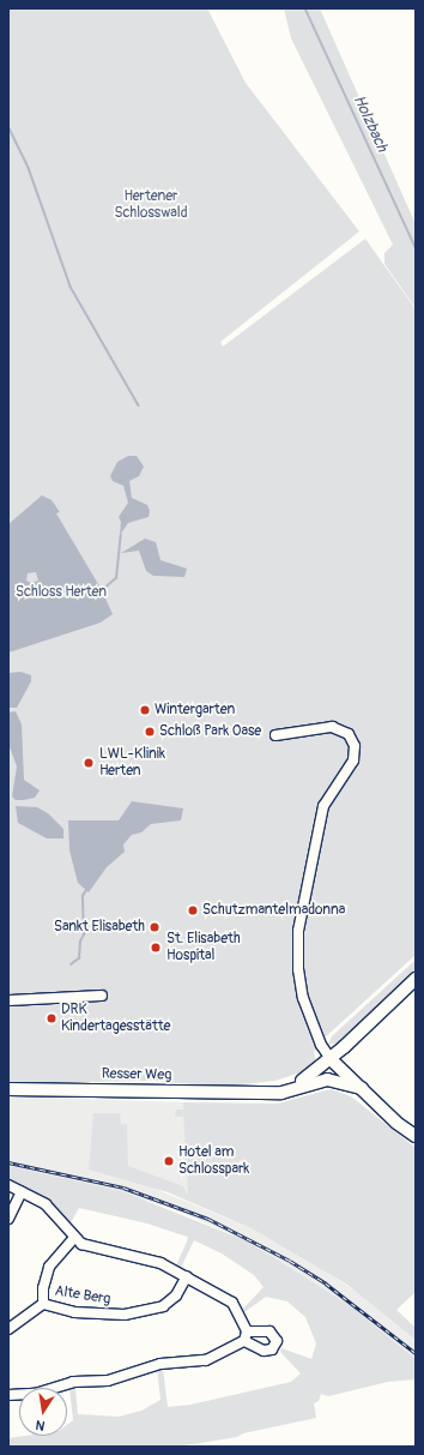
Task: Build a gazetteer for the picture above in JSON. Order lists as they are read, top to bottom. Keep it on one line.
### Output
{"streets":{"main road":["Resser Weg"],"street":["Alte Berg"]},"water":["Holzbach"],"parks":["Hertener Schlosswald","Schloss Herten"],"places":["Wintergarten","Schloß Park Oase","LWL-Klinik Herten","Schutzmantelmadonna","Sankt Elisabeth","St. Elisabeth Hospital","DRK Kindertagesstätte","Hotel am Schlosspark"],"north":"bottom"}
